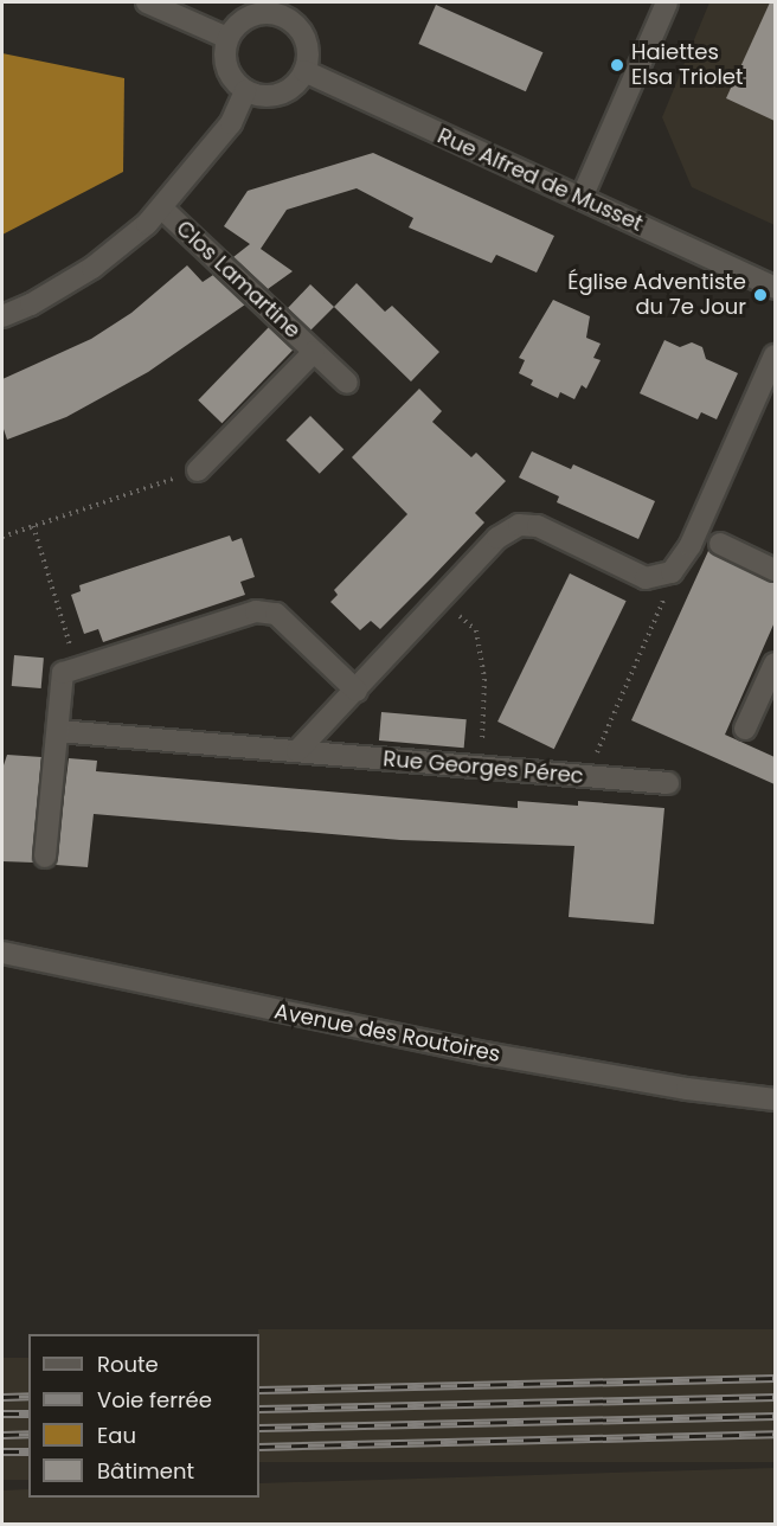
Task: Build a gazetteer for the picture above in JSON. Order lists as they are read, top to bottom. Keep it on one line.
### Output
{"streets":{"street":["Rue Alfred de Musset","Clos Lamartine","Rue Georges Pérec","Avenue des Routoires"]},"places":["Haiettes Elsa Triolet","Église Adventiste du 7e Jour"],"legend":["Route","Voie ferrée","Eau","Bâtiment"]}
